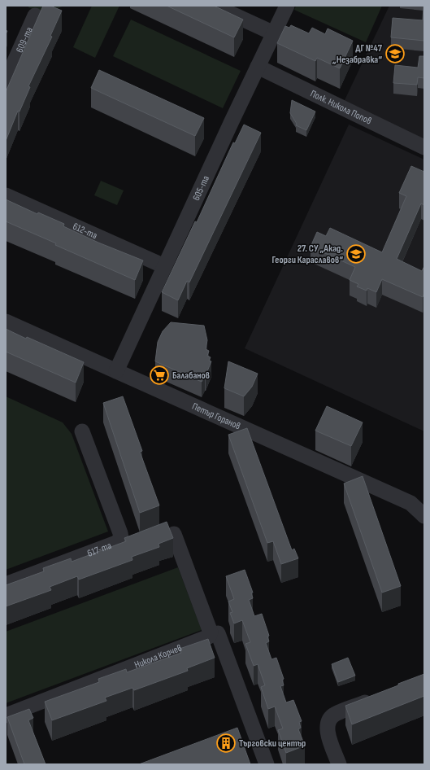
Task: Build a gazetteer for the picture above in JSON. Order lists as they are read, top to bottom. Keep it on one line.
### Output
{"streets":{"street":["609-та","Полк. Никола Попов","605-та","612-та","Петър Горанов","617-та","Никола Корчев"]},"crossings":[["Полк. Никола Попов","605-та"],["605-та","612-та"],["605-та","Петър Горанов"]],"places":{"school or university":["ДГ №47 „Незабравка“","27. СУ „Акад. Георги Караславов“"],"supermarket":["Балабанов"],"building":["Търговски център"]}}
